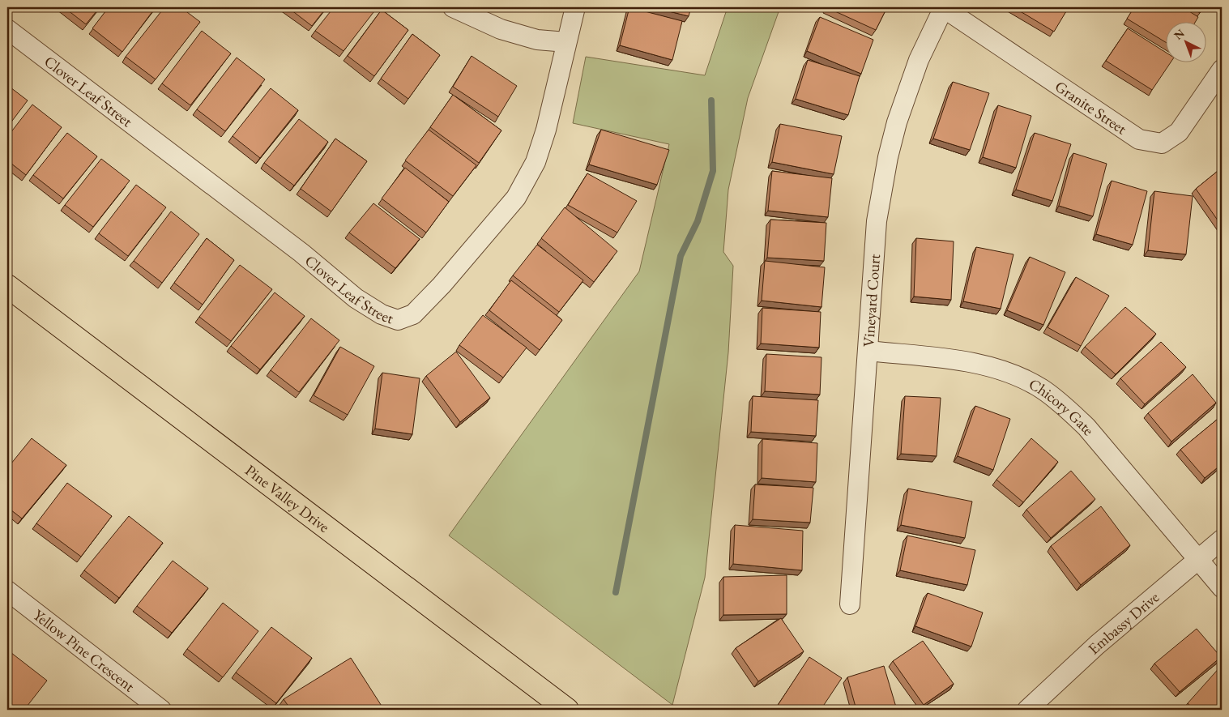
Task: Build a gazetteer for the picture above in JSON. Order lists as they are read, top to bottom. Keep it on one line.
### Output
{"streets":{"main road":["Pine Valley Drive"],"street":["Clover Leaf Street","Granite Street","Vineyard Court","Chicory Gate","Embassy Drive","Yellow Pine Crescent"]},"crossings":[["Granite Street","Vineyard Court"],["Vineyard Court","Chicory Gate"],["Chicory Gate","Embassy Drive"]],"north":"top left"}
